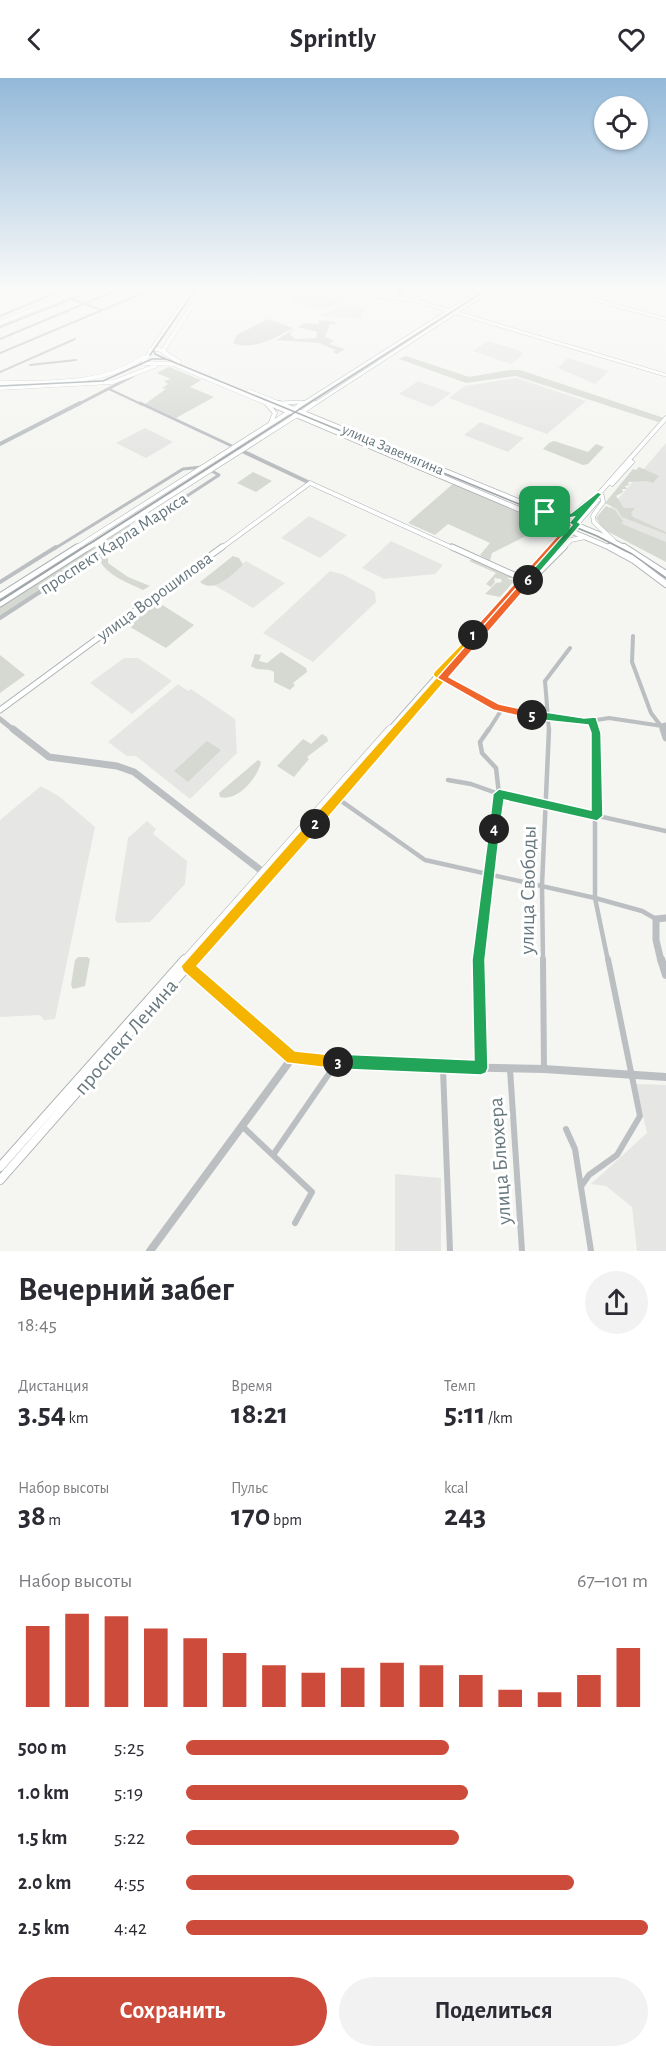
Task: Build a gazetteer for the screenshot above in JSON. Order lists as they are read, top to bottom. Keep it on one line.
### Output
{"streets":{"main road":["улица Завенягина","проспект Карла Маркса","улица Ворошилова","проспект Ленина"],"street":["улица Свободы","улица Блюхера"]},"crossings":[["улица Завенягина","проспект Карла Маркса"],["улица Завенягина","проспект Ленина"]],"page":{"header":"Sprintly","pins":["6","1","5","2","4","3"],"heading":["Вечерний забег","18:45"],"stats":[["Дистанция","3.54 km"],["Время","18:21"],["Темп","5:11 /km"],["Набор высоты","38 m"],["Пульс","170 bpm"],["kcal","243"]],"chart":["Набор высоты","67–101 m"],"list":[{"name":"500 m","note":"5:25"},{"name":"1.0 km","note":"5:19"},{"name":"1.5 km","note":"5:22"},{"name":"2.0 km","note":"4:55"},{"name":"2.5 km","note":"4:42"}],"buttons":["Сохранить","Поделиться"]}}
